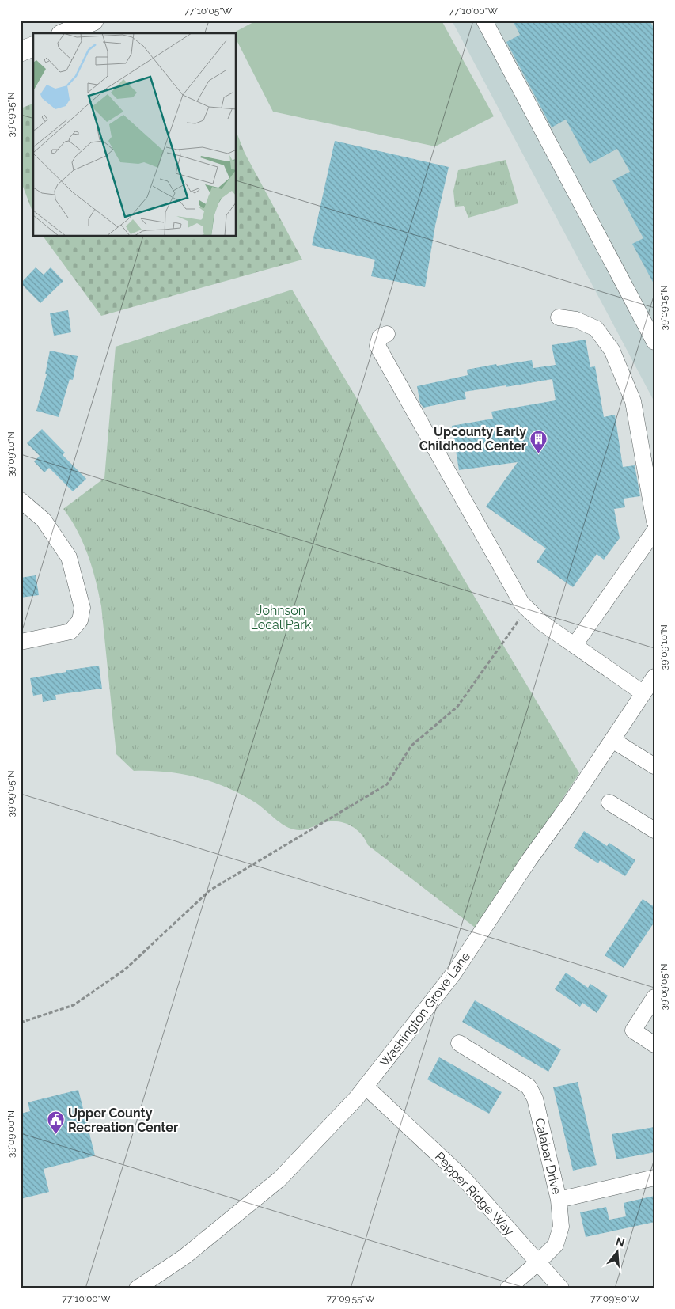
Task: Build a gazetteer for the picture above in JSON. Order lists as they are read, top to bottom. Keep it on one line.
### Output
{"streets":{"street":["Washington Grove Lane","Calabar Drive","Pepper Ridge Way"]},"crossings":[["Washington Grove Lane","Pepper Ridge Way"],["Calabar Drive","Pepper Ridge Way"]],"parks":["Johnson Local Park"],"places":{"building":["Upcounty Early Childhood Center"],"public building":["Upper County Recreation Center"]},"north":"top","coordinates":["77°10'05\"W","77°10'00\"W","39°09'15\"N","39°09'10\"N","39°09'05\"N","39°09'00\"N","77°09'55\"W","77°09'50\"W"]}
